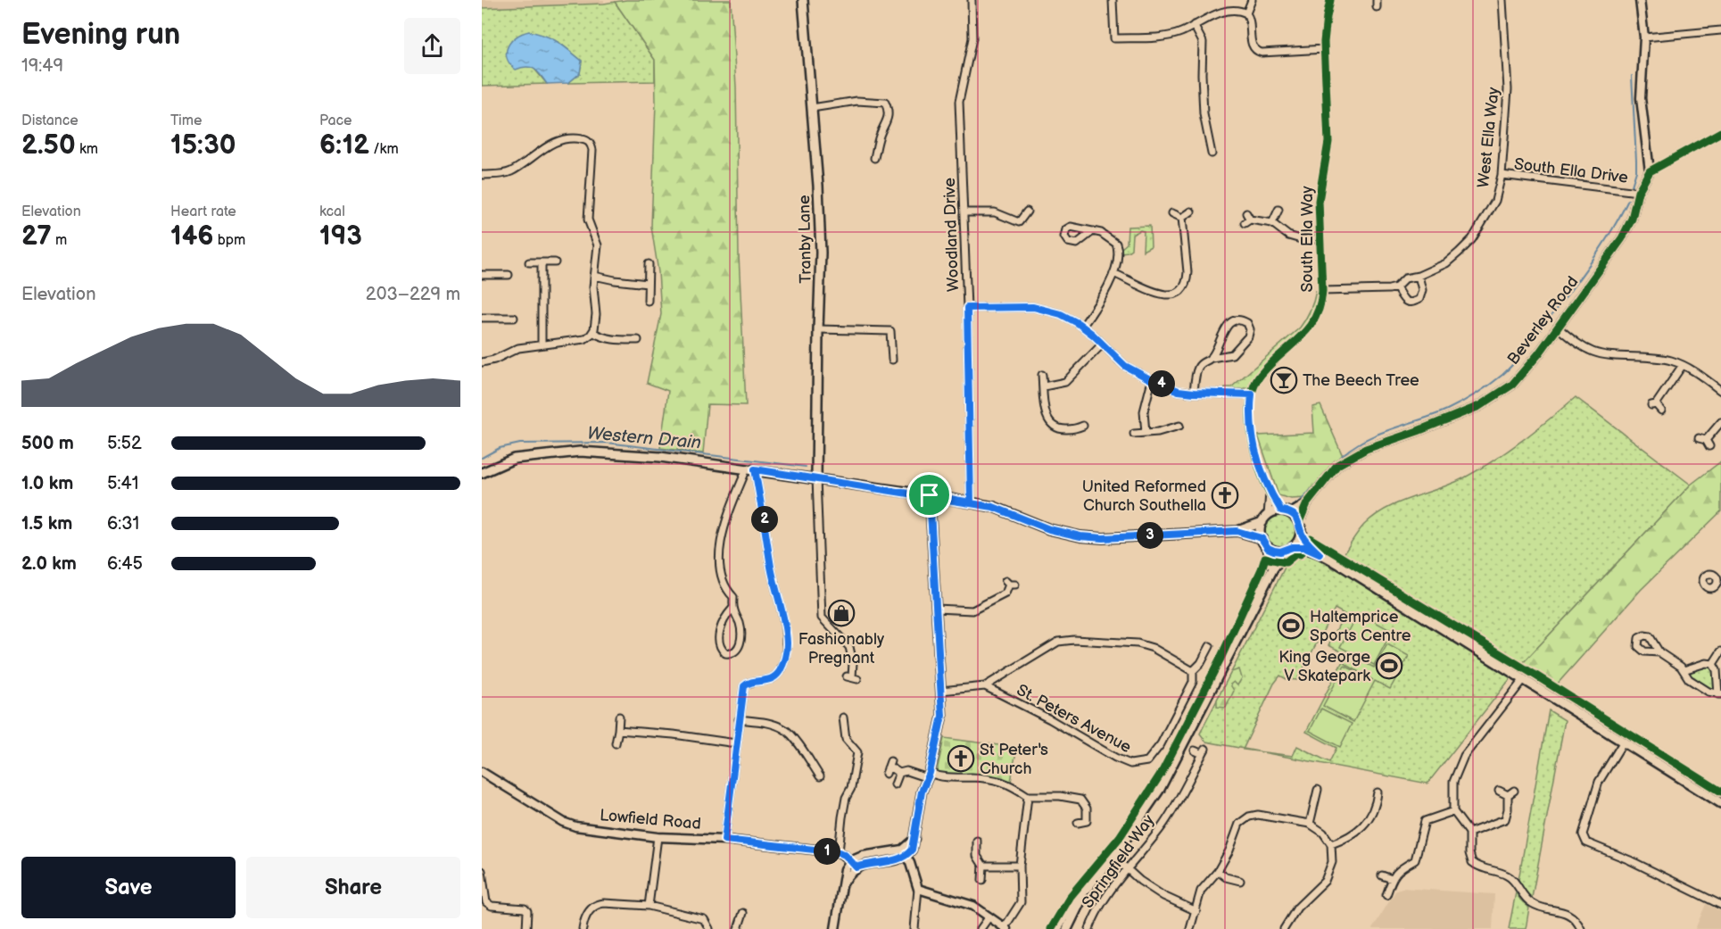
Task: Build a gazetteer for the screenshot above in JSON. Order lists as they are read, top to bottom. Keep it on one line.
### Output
{"streets":{"main road":["Tranby Lane","Springfield Way"],"street":["West Ella Way","South Ella Drive","Woodland Drive","South Ella Way","Beverley Road","St. Peters Avenue","Lowfield Road"]},"crossings":[["West Ella Way","South Ella Drive"],["West Ella Way","South Ella Way"],["South Ella Drive","Beverley Road"],["South Ella Way","Beverley Road"],["South Ella Way","Springfield Way"],["Beverley Road","Springfield Way"]],"water":["Western Drain"],"places":{"bar":["The Beech Tree"],"church":["United Reformed Church Southella","St Peter's Church"],"shop":["Fashionably Pregnant"],"sports":["Haltemprice Sports Centre","King George V Skatepark"]},"page":{"heading":["Evening run","19:49"],"stats":[["Distance","2.50 km"],["Time","15:30"],["Pace","6:12 /km"],["Elevation","27 m"],["Heart rate","146 bpm"],["kcal","193"]],"chart":["Elevation","203–229 m"],"pins":["4","2","3","1"],"list":[{"name":"500 m","note":"5:52"},{"name":"1.0 km","note":"5:41"},{"name":"1.5 km","note":"6:31"},{"name":"2.0 km","note":"6:45"}],"buttons":["Save","Share"]}}
